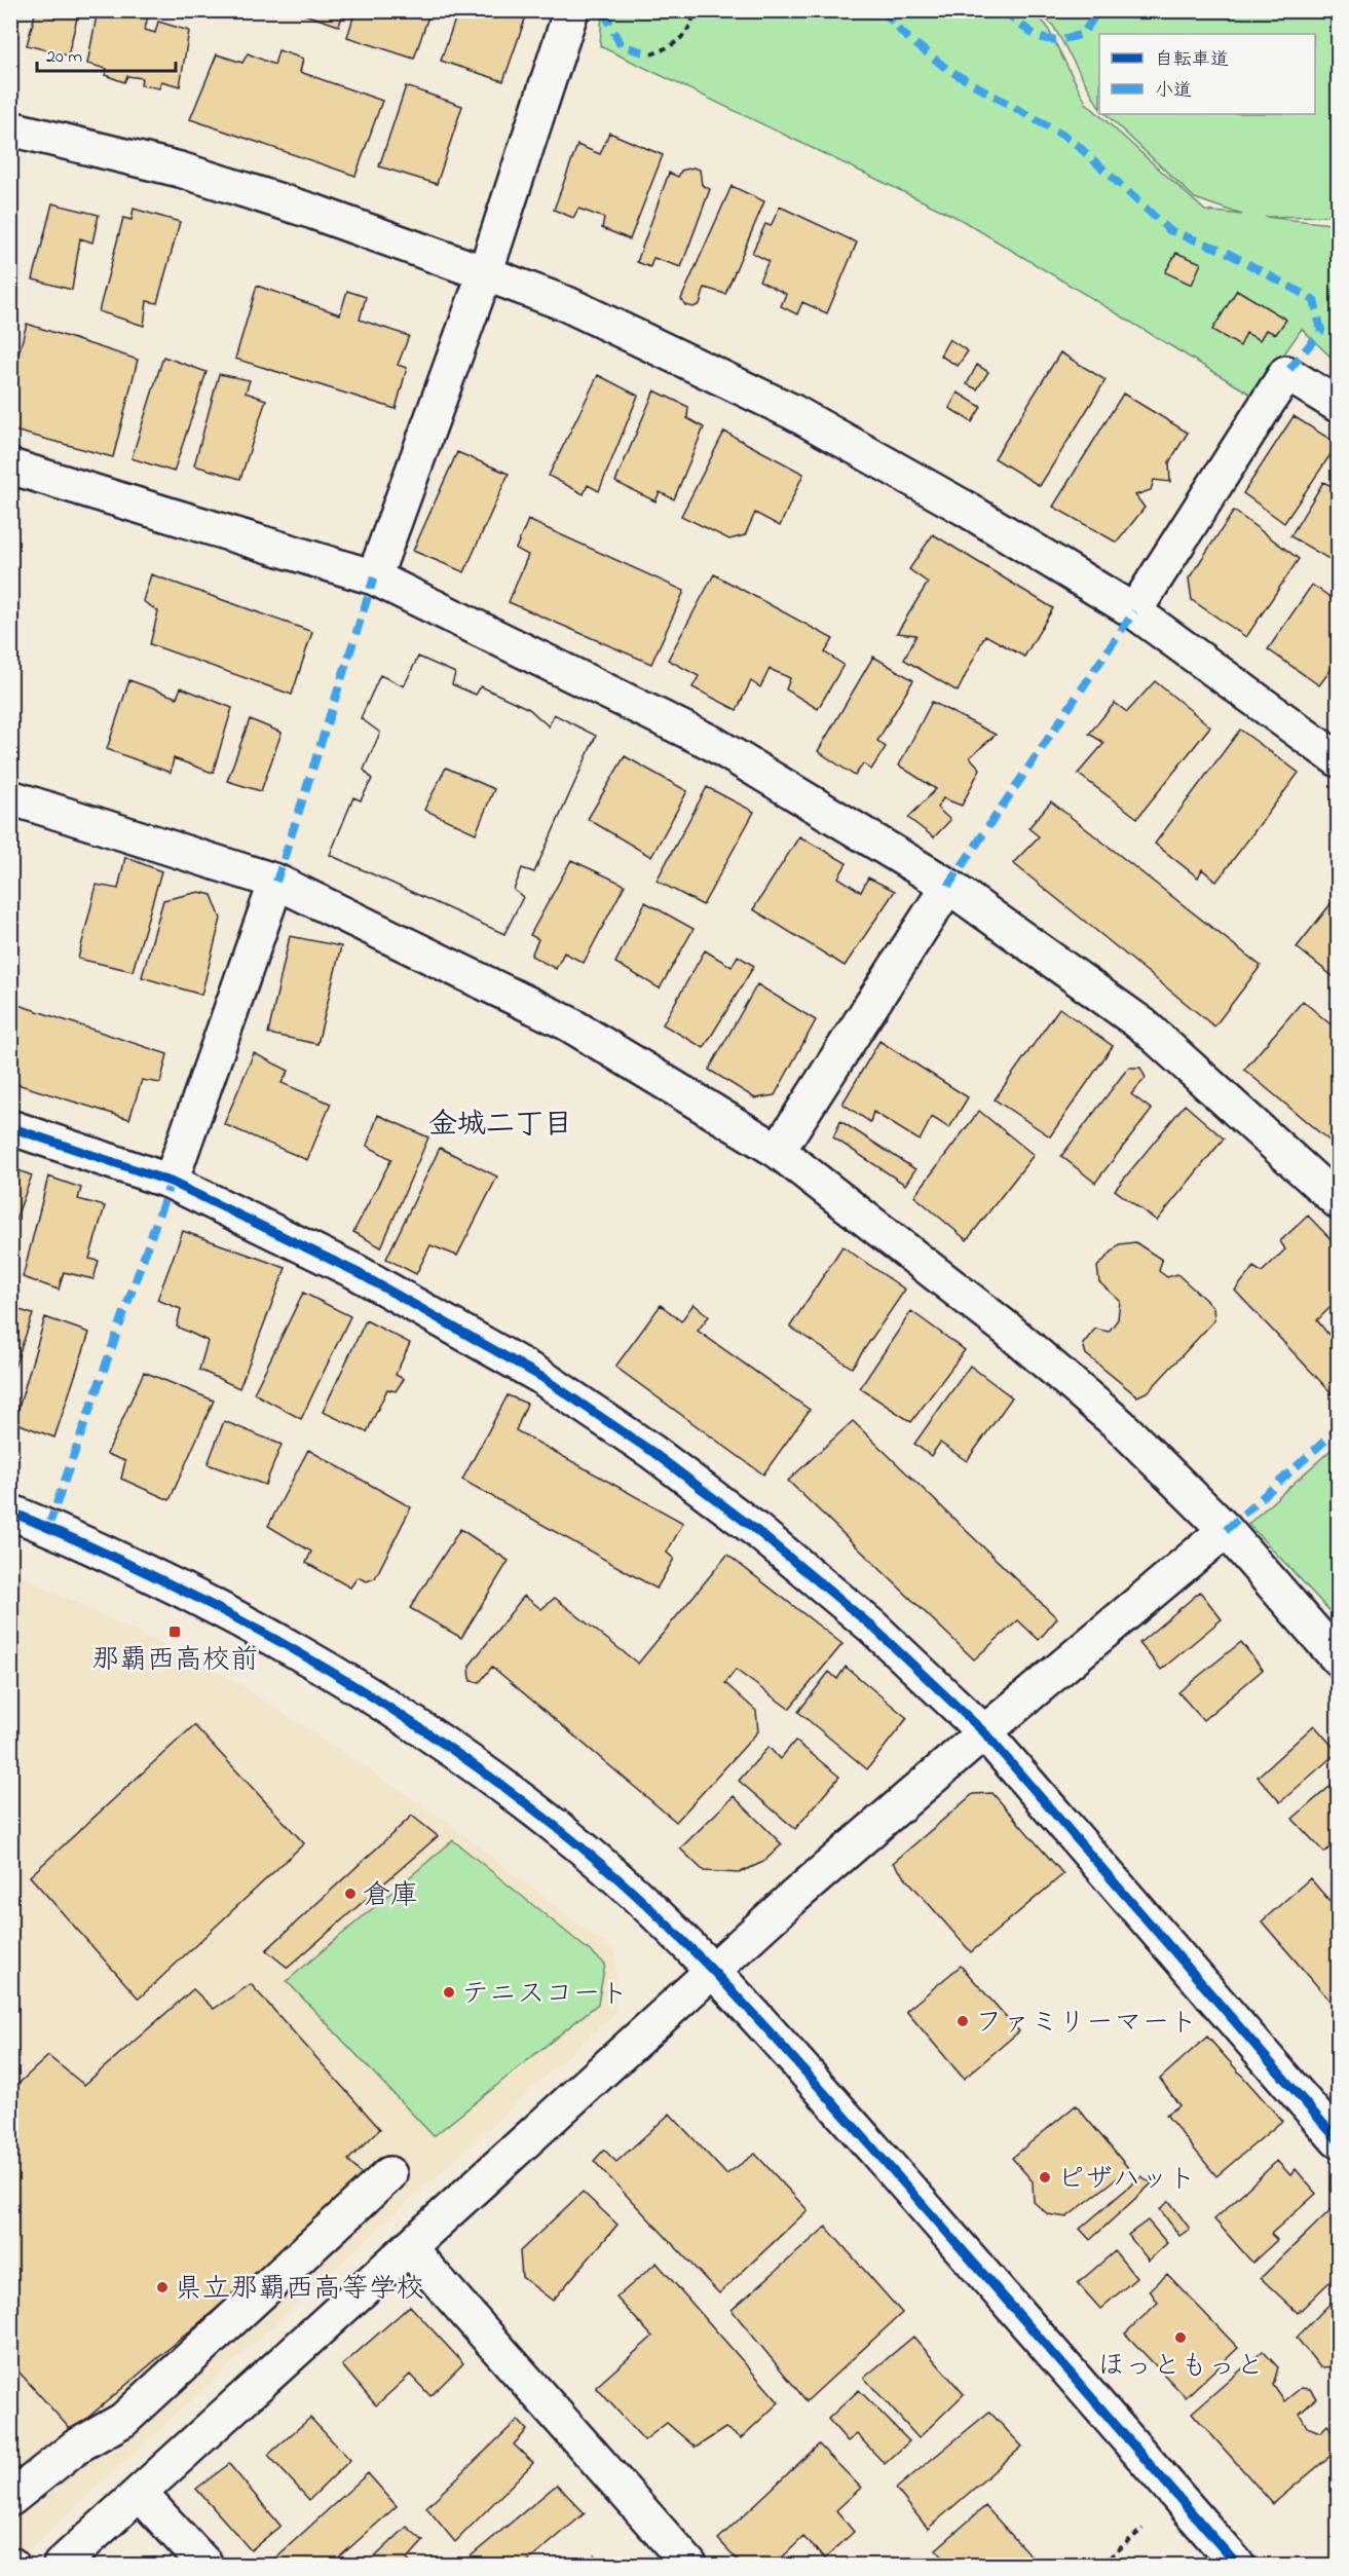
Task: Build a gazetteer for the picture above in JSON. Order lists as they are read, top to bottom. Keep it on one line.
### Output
{"districts":["金城二丁目"],"places":{"transit":["那覇西高校前"],"other":["倉庫","テニスコート","ファミリーマート","ピザハット","県立那覇西高等学校","ほっともっと"]},"legend":["自転車道","小道"],"scale_bar":"20 m"}
